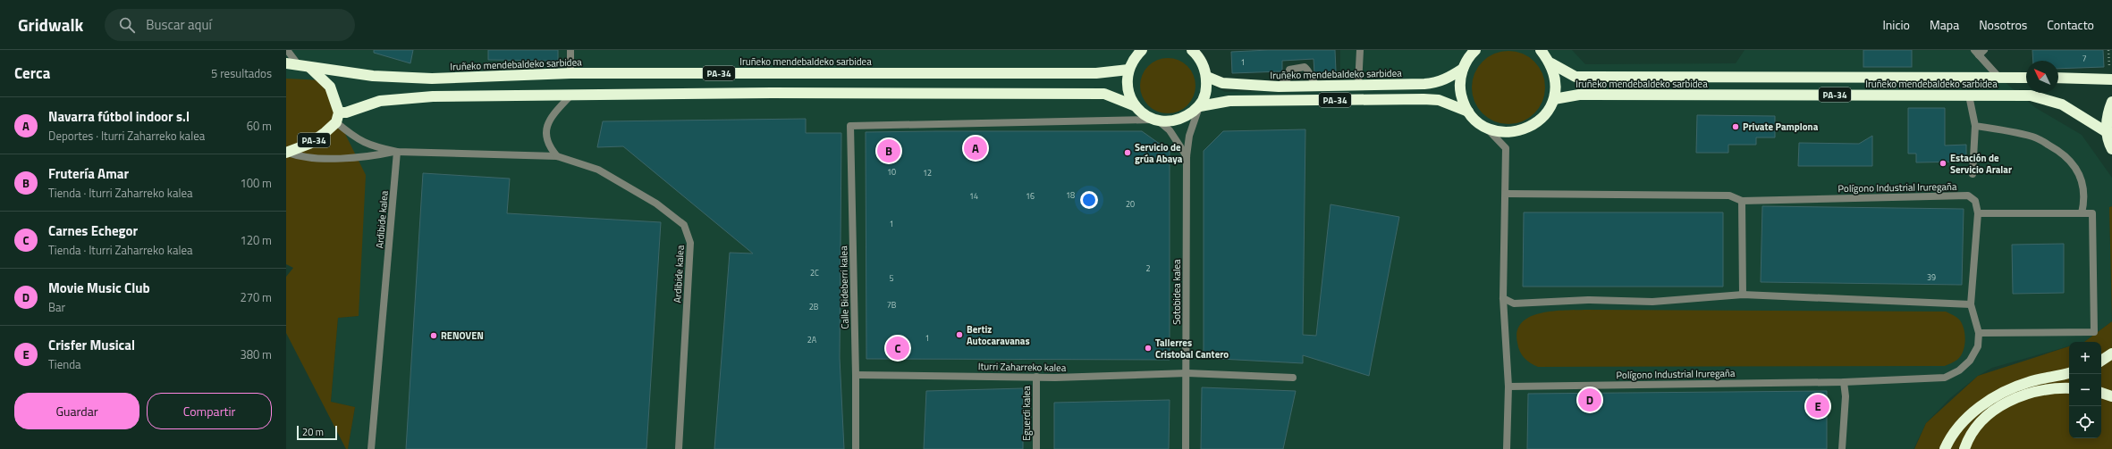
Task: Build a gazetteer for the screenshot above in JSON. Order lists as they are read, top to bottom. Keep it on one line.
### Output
{"streets":{"highway":["Iruñeko mendebaldeko sarbidea","PA-34"],"street":["Polígono Industrial Iruregaña","Ardibide kalea","Calle Bideberri kalea","Sotobidea kalea","Iturri Zaharreko kalea","Eguerdi kalea"]},"crossings":[["Iruñeko mendebaldeko sarbidea","PA-34"],["PA-34","Calle Bideberri kalea"],["PA-34","Sotobidea kalea"],["Calle Bideberri kalea","Iturri Zaharreko kalea"],["Sotobidea kalea","Iturri Zaharreko kalea"],["Iturri Zaharreko kalea","Eguerdi kalea"]],"places":["Private Pamplona","Servicio de grúa Abaya","Estación de Servicio Aralar","Bertiz Autocaravanas","RENOVEN","Tallerres Cristobal Cantero"],"house_numbers":["7","1","10","12","18","14","16","20","1","2","2C","39","5","7B","2B","1","2A"],"scale_bar":"20 m","north":"top left","page":{"header":"Gridwalk","search":"Buscar aquí","nav":["Inicio","Mapa","Nosotros","Contacto"],"heading":["Cerca","5 resultados"],"list":[{"mark":"A","name":"Navarra fútbol indoor s.l","note":"Deportes · Iturri Zaharreko kalea","value":"60 m"},{"mark":"B","name":"Frutería Amar","note":"Tienda · Iturri Zaharreko kalea","value":"100 m"},{"mark":"C","name":"Carnes Echegor","note":"Tienda · Iturri Zaharreko kalea","value":"120 m"},{"mark":"D","name":"Movie Music Club","note":"Bar","value":"270 m"},{"mark":"E","name":"Crisfer Musical","note":"Tienda","value":"380 m"}],"pins":["A","B","C","D","E"],"map_buttons":["+","−"],"buttons":["Guardar","Compartir"],"scale":"20 m"}}
